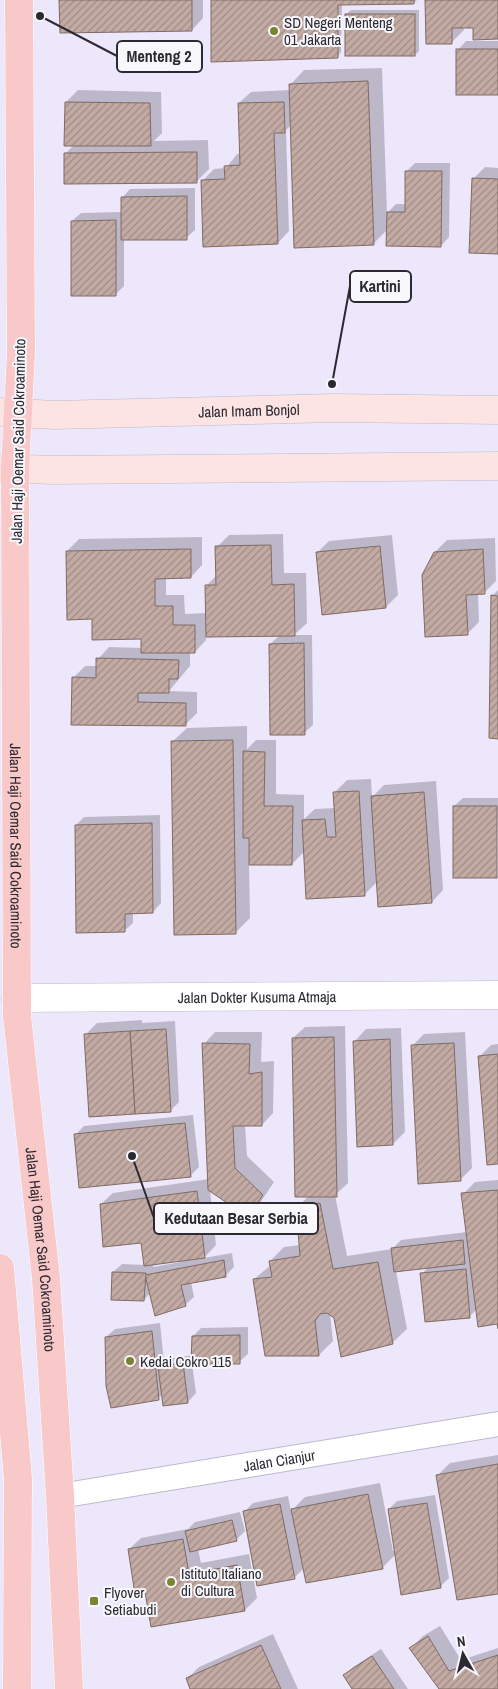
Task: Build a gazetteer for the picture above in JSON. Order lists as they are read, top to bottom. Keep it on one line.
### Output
{"streets":{"main road":["Jalan Imam Bonjol","Jalan Haji Oemar Said Cokroaminoto"],"street":["Jalan Dokter Kusuma Atmaja","Jalan Cianjur"]},"crossings":[["Jalan Imam Bonjol","Jalan Haji Oemar Said Cokroaminoto"],["Jalan Haji Oemar Said Cokroaminoto","Jalan Dokter Kusuma Atmaja"],["Jalan Haji Oemar Said Cokroaminoto","Jalan Cianjur"]],"places":{"other":["Menteng 2","SD Negeri Menteng 01 Jakarta","Kartini","Kedutaan Besar Serbia","Kedai Cokro 115","Istituto Italiano di Cultura"],"transit":["Flyover Setiabudi"]},"north":"top"}
